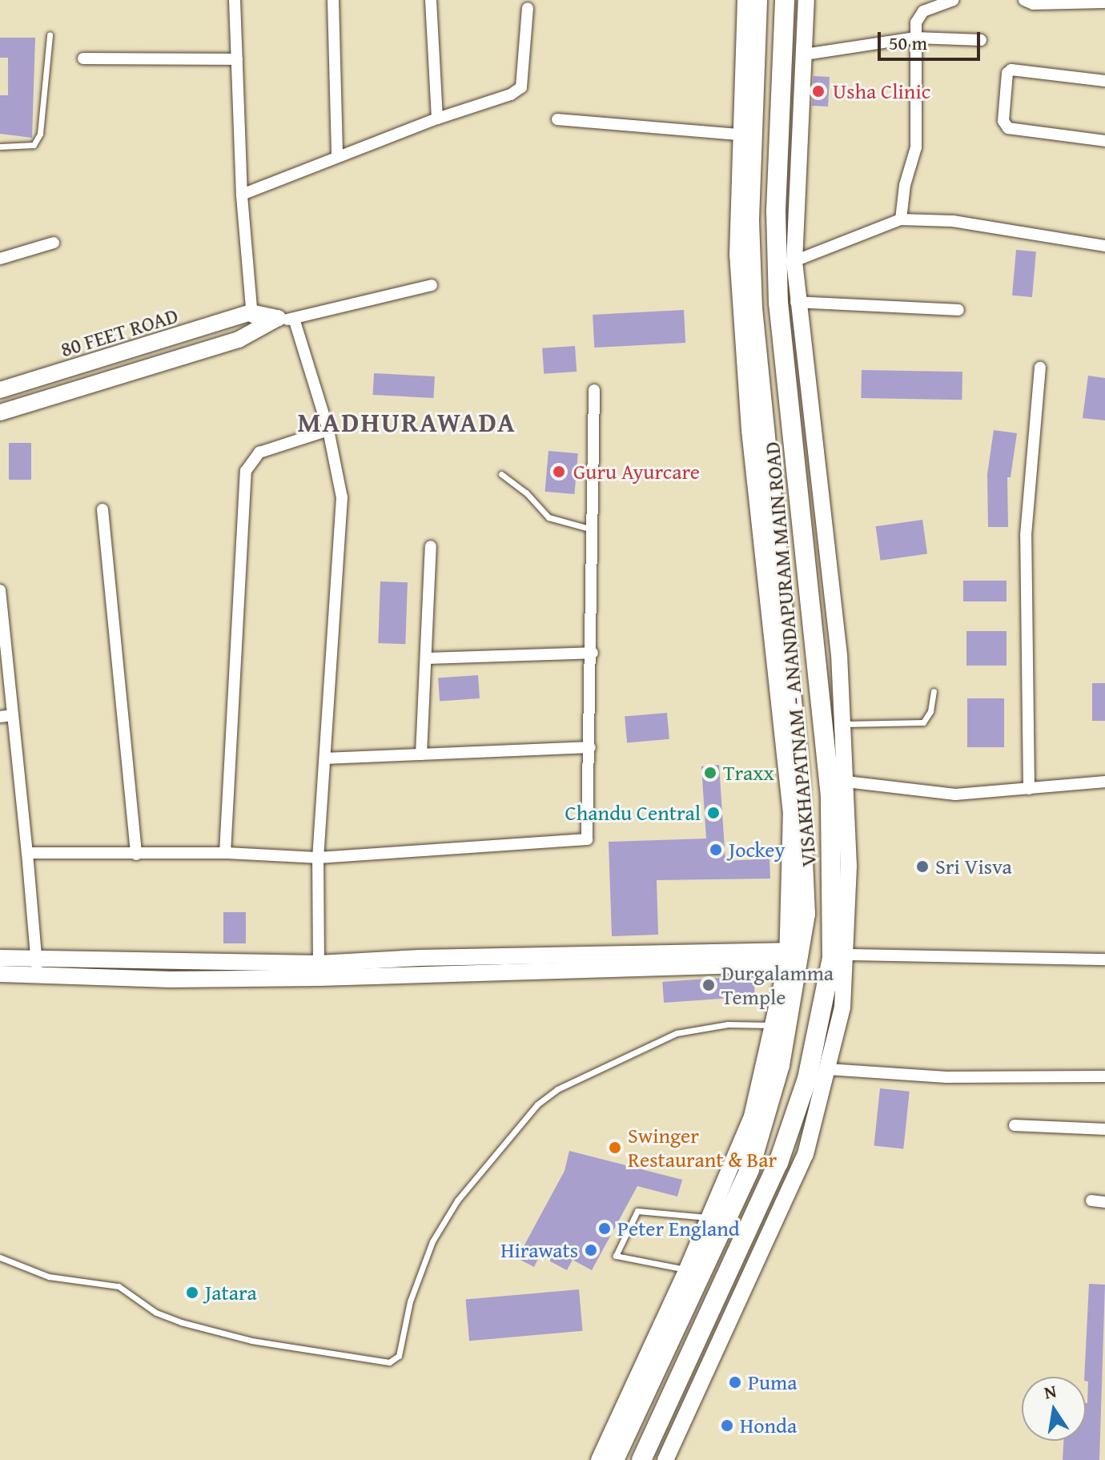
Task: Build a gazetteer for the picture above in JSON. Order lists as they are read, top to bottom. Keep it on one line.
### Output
{"streets":{"main road":["VISAKHAPATNAM - ANANDAPURAM MAIN ROAD"],"street":["80 FEET ROAD"]},"districts":["MADHURAWADA"],"places":["Usha Clinic","Guru Ayurcare","Traxx","Chandu Central","Jockey","Sri Visva","Durgalamma Temple","Swinger Restaurant & Bar","Peter England","Hirawats","Jatara","Puma","Honda"],"scale_bar":"50 m","north":"top"}
